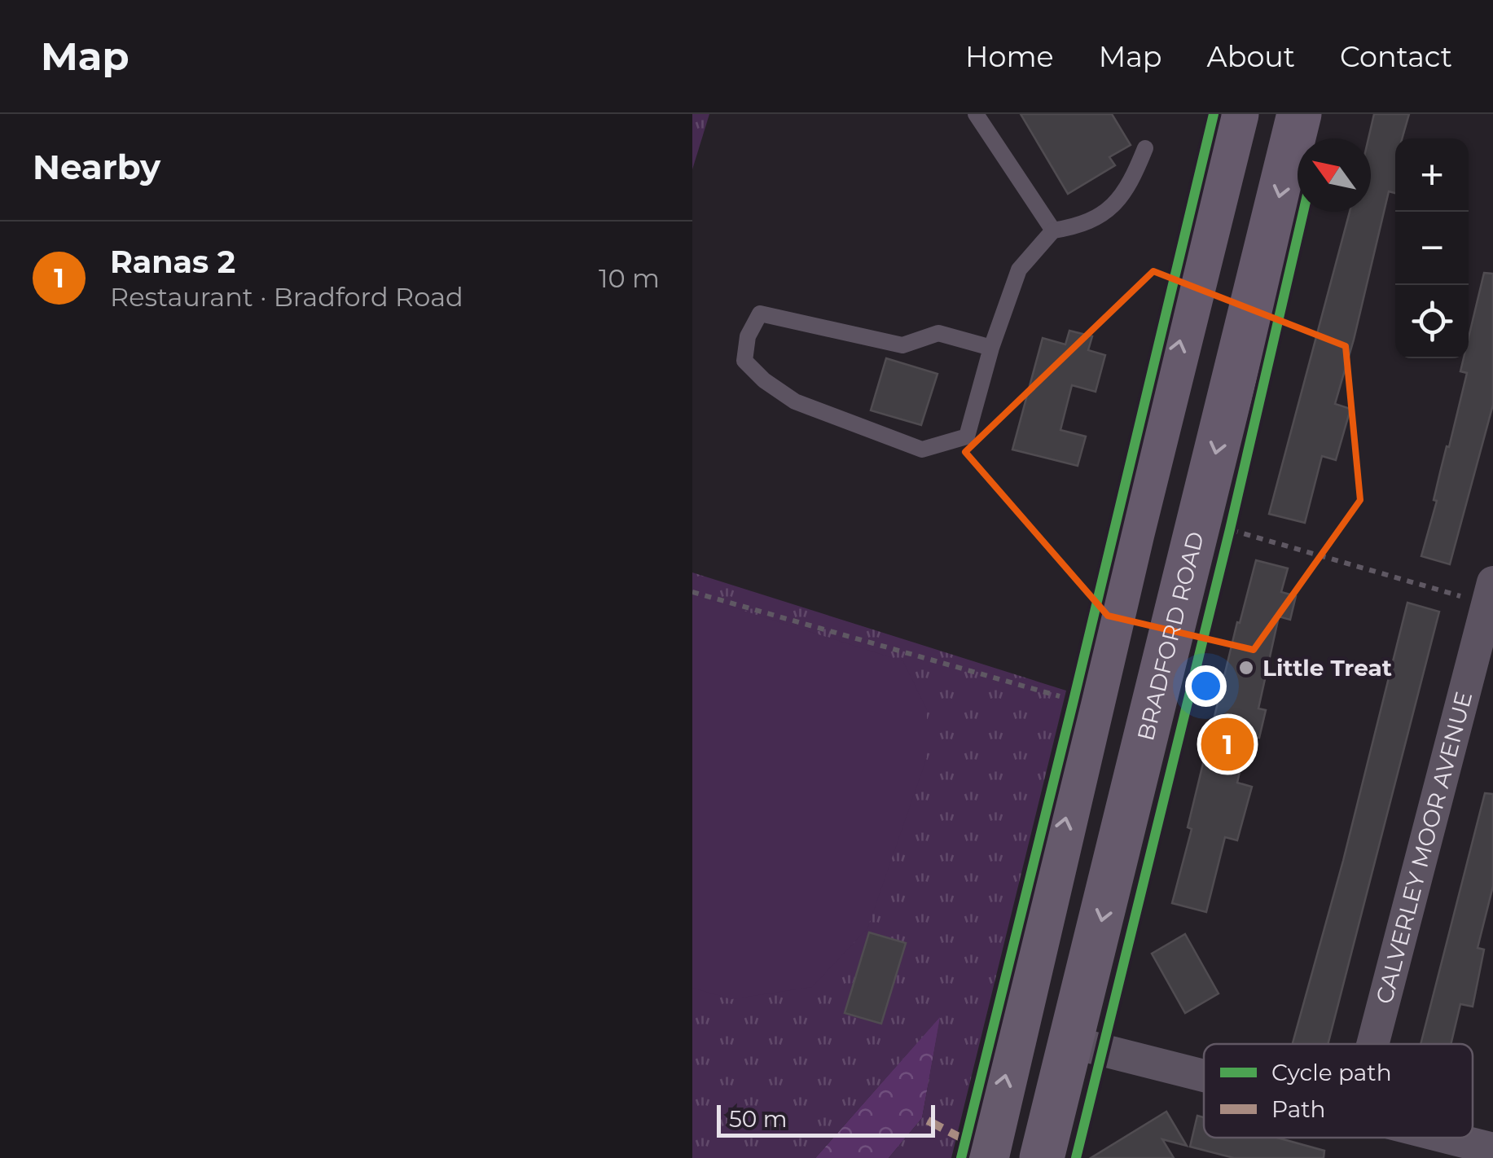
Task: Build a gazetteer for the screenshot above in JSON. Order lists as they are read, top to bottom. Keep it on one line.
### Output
{"streets":{"highway":["BRADFORD ROAD"],"street":["CALVERLEY MOOR AVENUE"]},"places":["Little Treat"],"legend":["Cycle path","Path"],"scale_bar":"50 m","north":"top left","page":{"header":"Map","nav":["Home","Map","About","Contact"],"heading":"Nearby","map_buttons":["+","−"],"list":[{"mark":"1","name":"Ranas 2","note":"Restaurant · Bradford Road","value":"10 m"}],"pins":"1","scale":"50 m"}}
